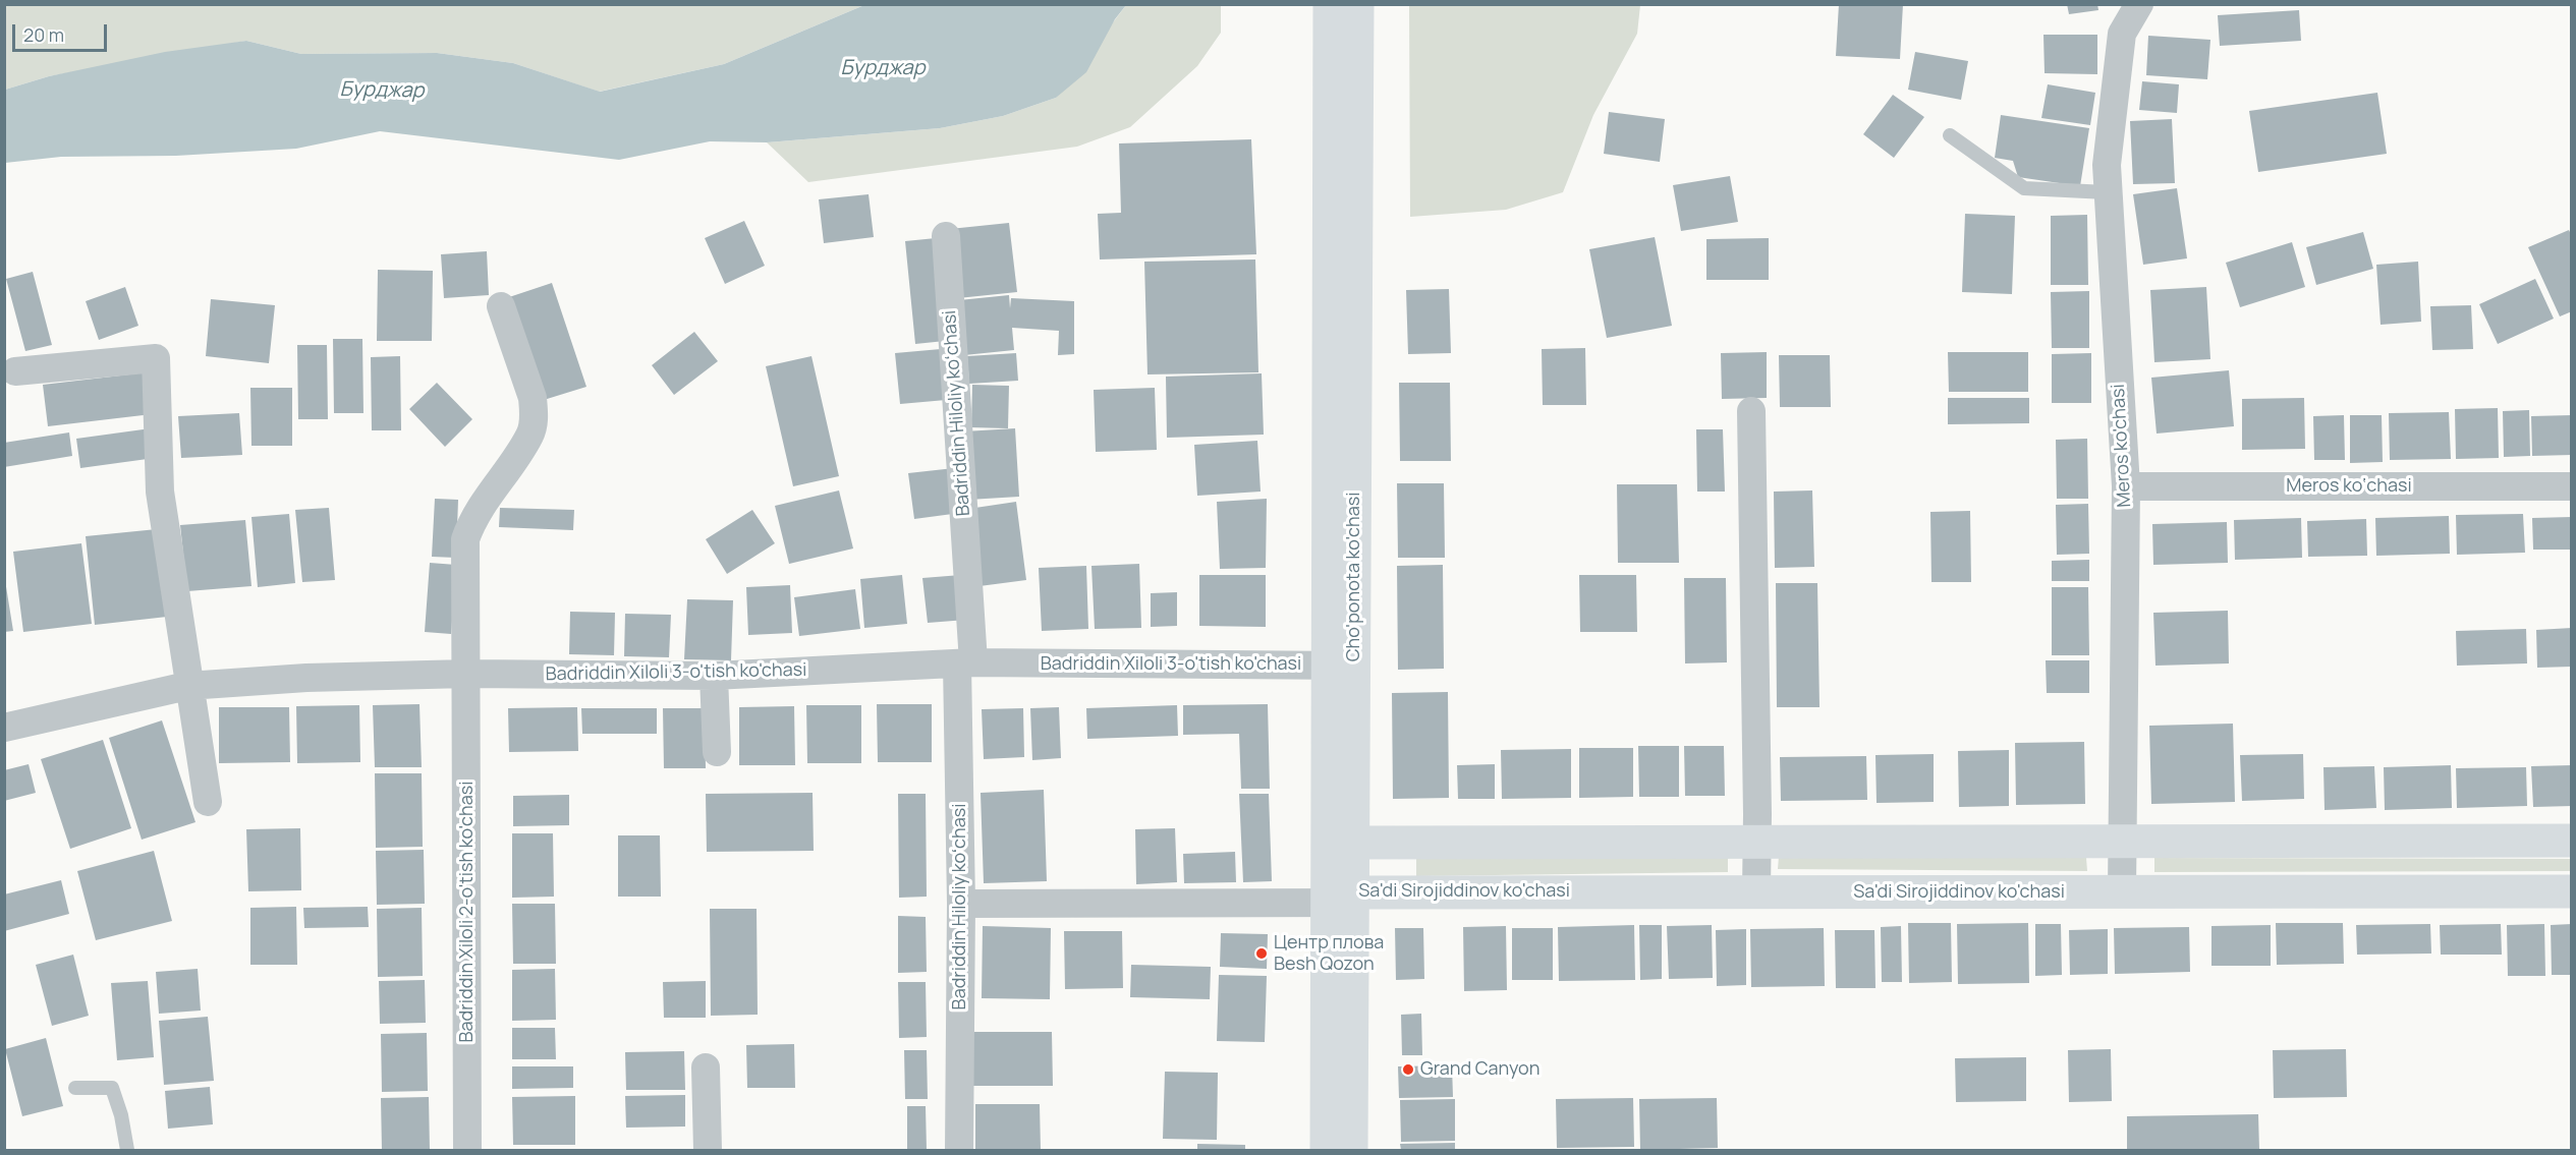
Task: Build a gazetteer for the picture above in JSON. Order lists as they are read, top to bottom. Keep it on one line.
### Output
{"streets":{"street":["Badriddin Hiloliy koʻchasi","Meros ko'chasi","Meros ko‘chasi","Cho'ponota ko'chasi","Badriddin Xiloli 3-o'tish ko'chasi","Sa'di Sirojiddinov ko'chasi","Badriddin Xiloli 2-o'tish ko'chasi"]},"crossings":[["Badriddin Hiloliy koʻchasi","Badriddin Xiloli 3-o'tish ko'chasi"],["Meros ko'chasi","Meros ko‘chasi"],["Meros ko'chasi","Sa'di Sirojiddinov ko'chasi"],["Cho'ponota ko'chasi","Badriddin Xiloli 3-o'tish ko'chasi"],["Cho'ponota ko'chasi","Sa'di Sirojiddinov ko'chasi"],["Badriddin Xiloli 3-o'tish ko'chasi","Badriddin Xiloli 2-o'tish ko'chasi"]],"water":["Бурджар"],"places":["Центр плова Besh Qozon","Grand Canyon"],"scale_bar":"20 m"}
